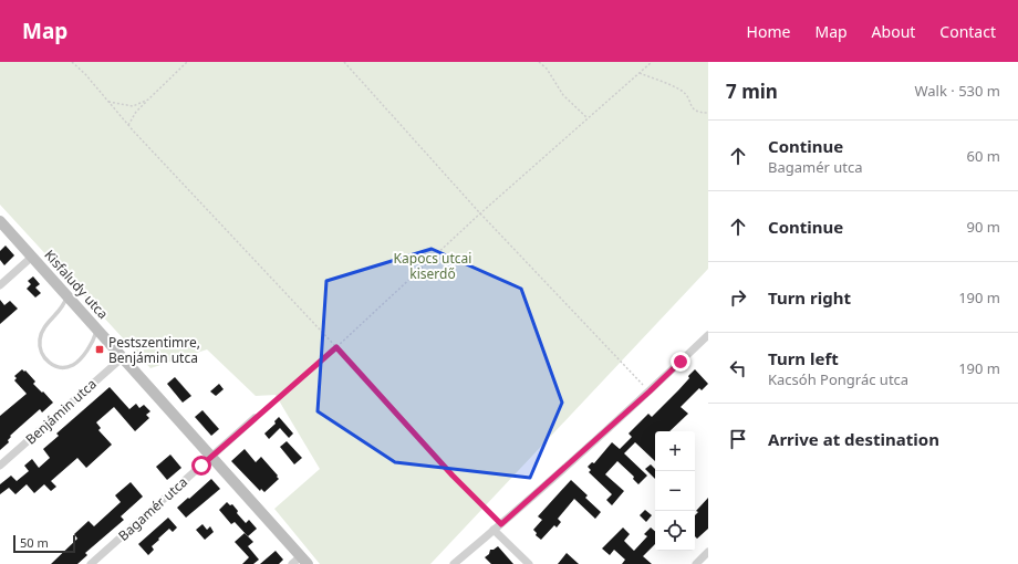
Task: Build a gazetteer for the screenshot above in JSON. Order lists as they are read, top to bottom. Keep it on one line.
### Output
{"streets":{"street":["Kisfaludy utca","Benjámin utca","Bagamér utca"]},"crossings":[["Kisfaludy utca","Benjámin utca"],["Kisfaludy utca","Bagamér utca"]],"parks":["Kapocs utcai kiserdő"],"places":{"transit":["Pestszentimre, Benjámin utca"]},"scale_bar":"50 m","page":{"header":"Map","nav":["Home","Map","About","Contact"],"heading":["7 min","Walk · 530 m"],"list":[["Continue","Bagamér utca","60 m"],["Continue","90 m"],["Turn right","190 m"],["Turn left","Kacsóh Pongrác utca","190 m"],"Arrive at destination"],"map_buttons":["+","−"],"scale":"50 m"}}
